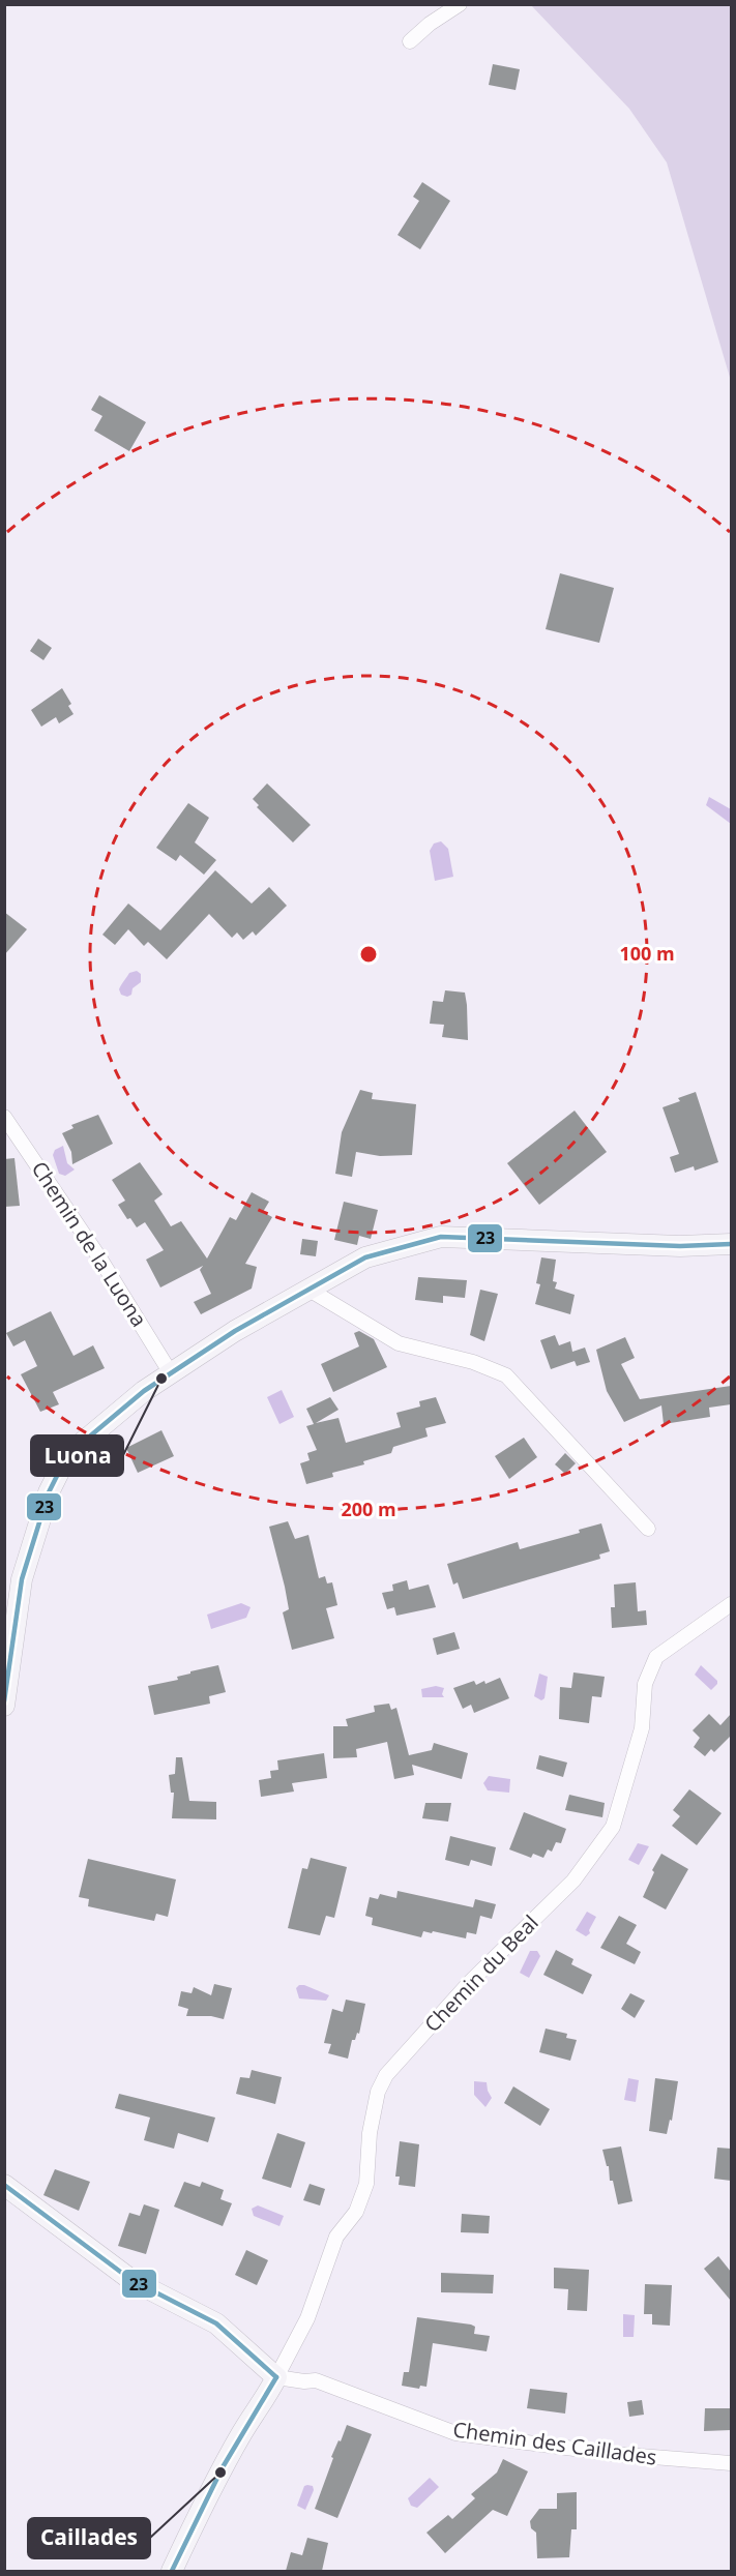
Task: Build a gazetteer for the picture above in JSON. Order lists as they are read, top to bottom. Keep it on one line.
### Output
{"streets":{"street":["Chemin de la Luona","Chemin du Beal","Chemin des Caillades"]},"crossings":[["Chemin du Beal","Chemin des Caillades"]],"places":["Luona","Caillades"],"lines":["transit line 23"],"rings":["100 m","200 m"]}
